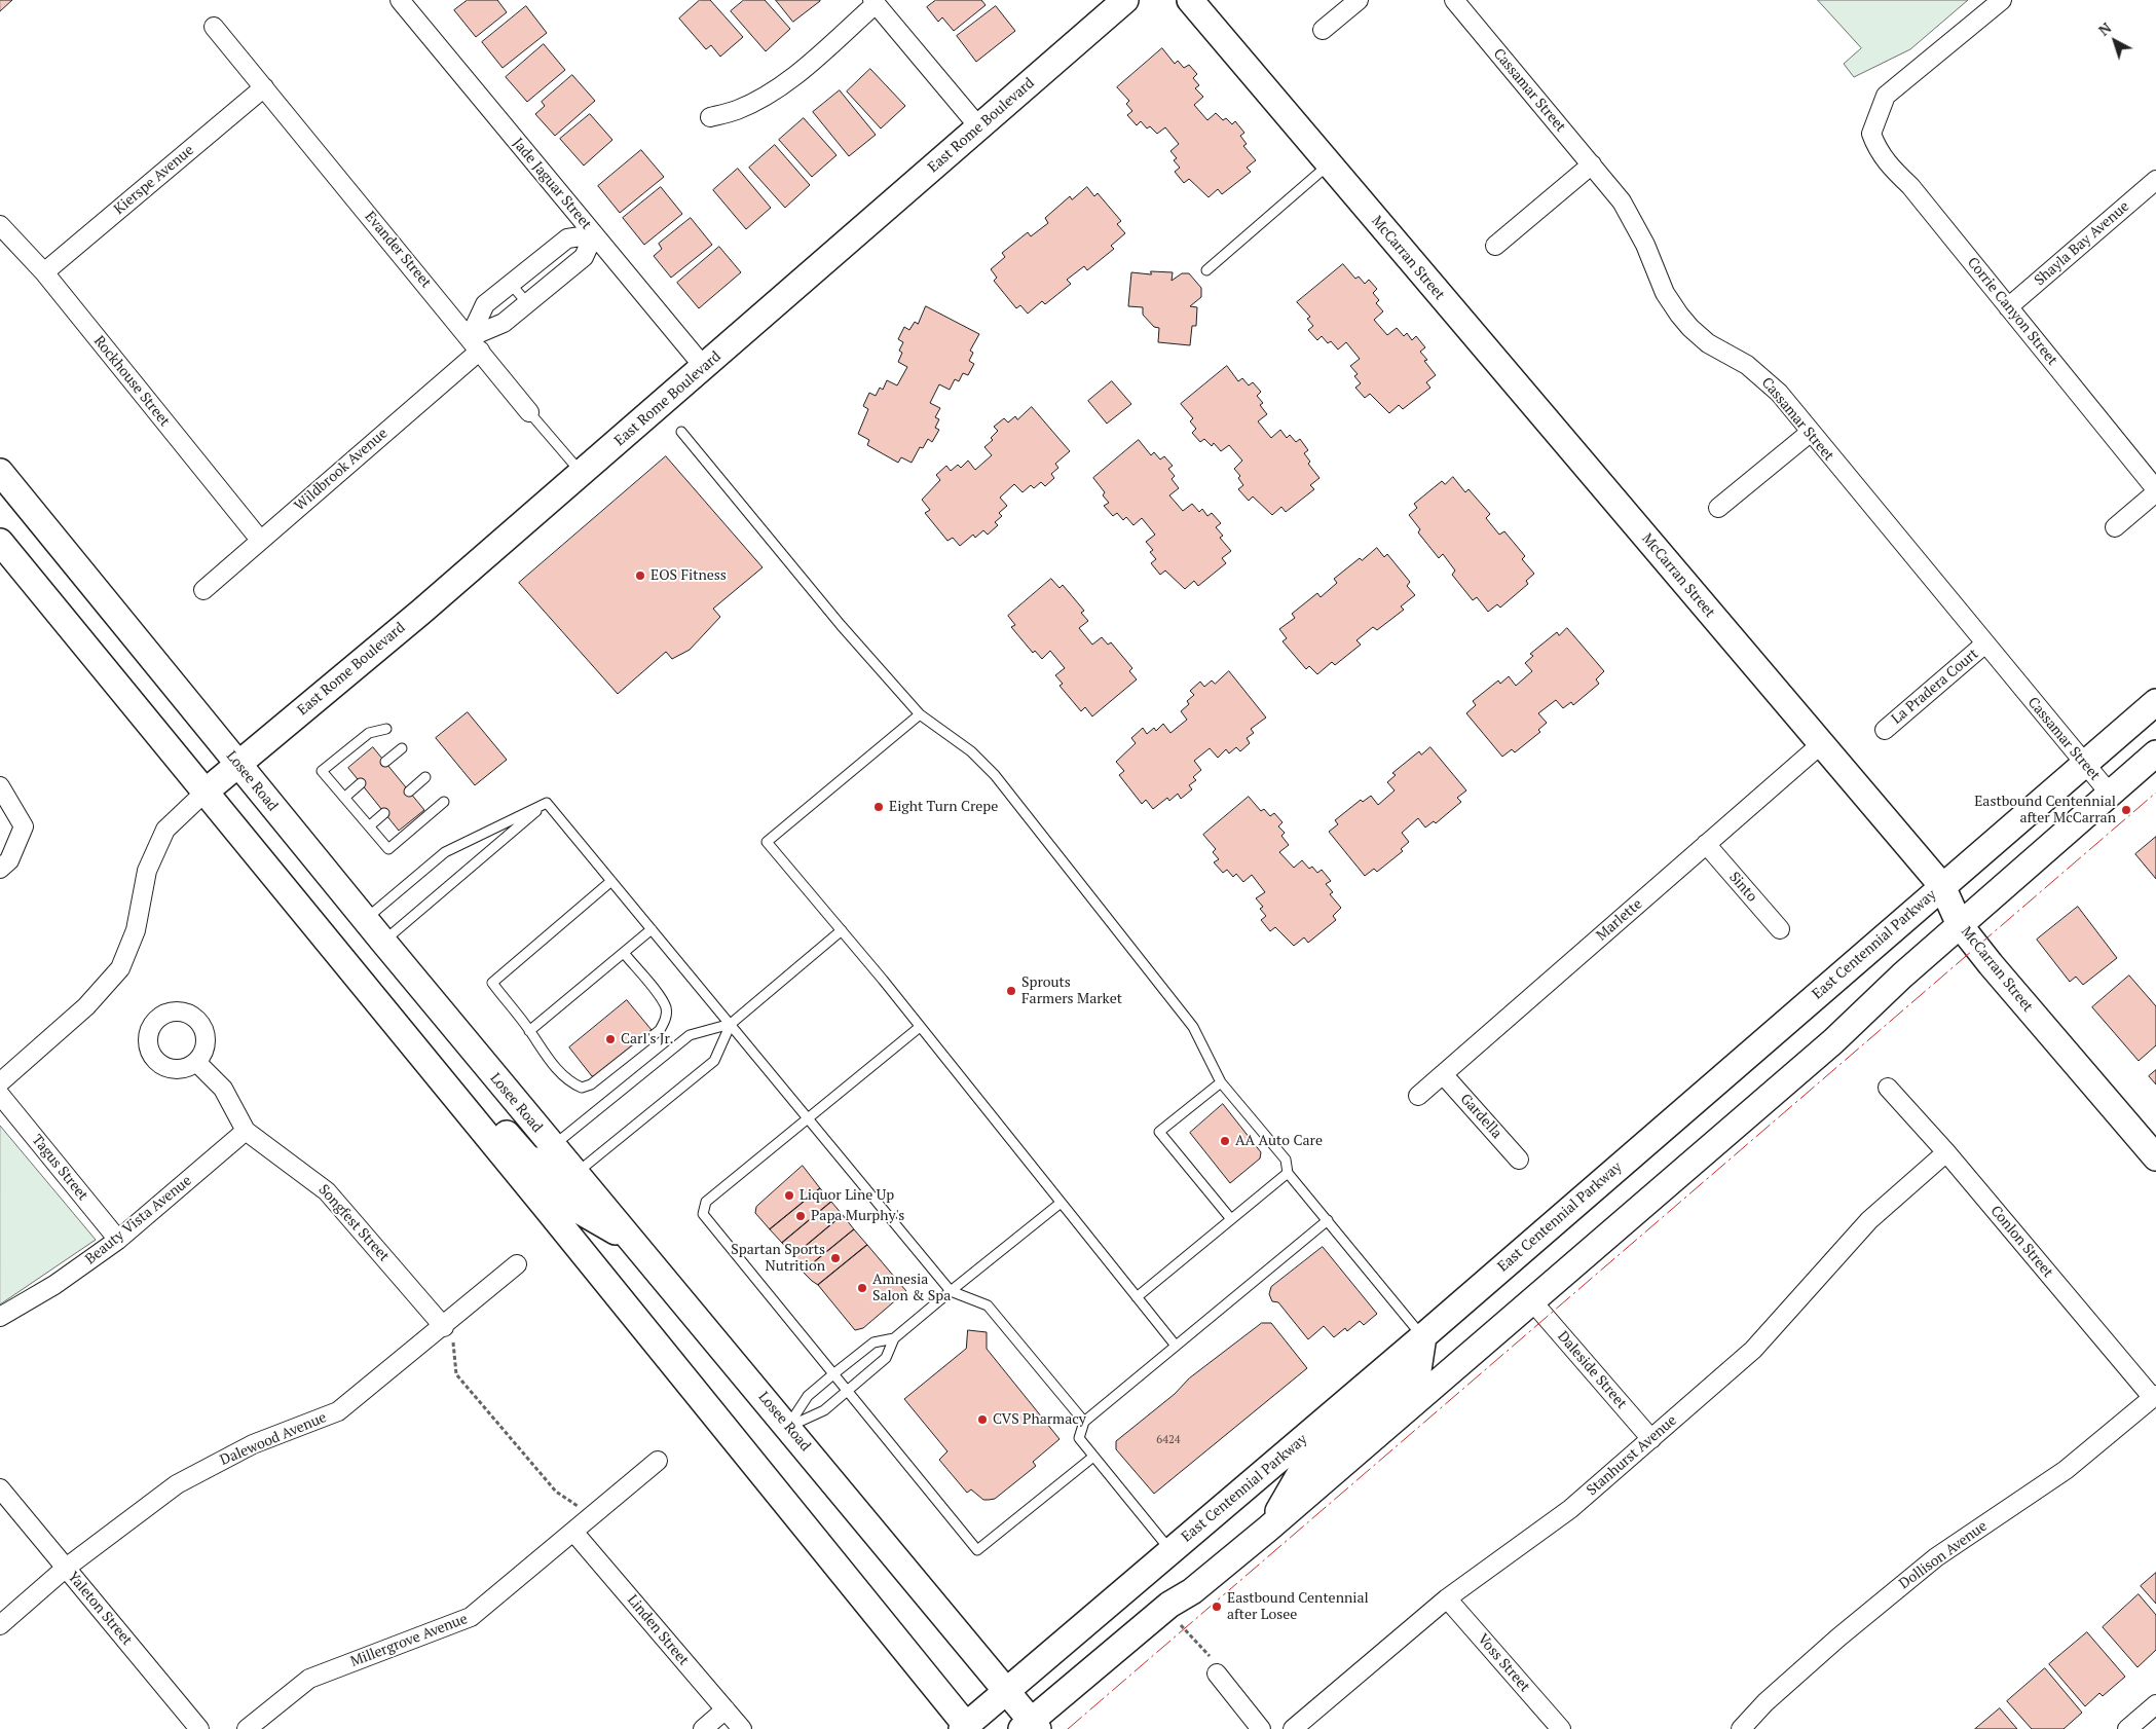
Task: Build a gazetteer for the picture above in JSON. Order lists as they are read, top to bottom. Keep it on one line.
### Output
{"streets":{"main road":["East Rome Boulevard","McCarran Street","Losee Road","East Centennial Parkway"],"street":["Cassamar Street","Kierspe Avenue","Jade Jaguar Street","Shayla Bay Avenue","Evander Street","Corrie Canyon Street","Rockhouse Street","Wildbrook Avenue","La Pradera Court","Sinto","Marlette","Gardella","Tagus Street","Beauty Vista Avenue","Songfest Street","Conlon Street","Daleside Street","Dalewood Avenue","Stanhurst Avenue","Dollison Avenue","Yaleton Street","Linden Street","Millergrove Avenue","Voss Street"]},"crossings":[["Cassamar Street","La Pradera Court"],["Cassamar Street","East Centennial Parkway"],["East Rome Boulevard","Jade Jaguar Street"],["East Rome Boulevard","Evander Street"],["East Rome Boulevard","Losee Road"],["Kierspe Avenue","Evander Street"],["Kierspe Avenue","Rockhouse Street"],["Jade Jaguar Street","Wildbrook Avenue"],["Shayla Bay Avenue","Corrie Canyon Street"],["Evander Street","Wildbrook Avenue"],["McCarran Street","Marlette"],["McCarran Street","East Centennial Parkway"],["Rockhouse Street","Wildbrook Avenue"],["Losee Road","East Centennial Parkway"],["Sinto","Marlette"],["Marlette","Gardella"],["Tagus Street","Beauty Vista Avenue"],["Beauty Vista Avenue","Songfest Street"],["Songfest Street","Dalewood Avenue"],["Conlon Street","Stanhurst Avenue"],["Conlon Street","Dollison Avenue"],["Daleside Street","Stanhurst Avenue"],["Dalewood Avenue","Yaleton Street"],["Stanhurst Avenue","Voss Street"],["Linden Street","Millergrove Avenue"]],"places":["EOS Fitness","Eight Turn Crepe","Eastbound Centennial after McCarran","Sprouts Farmers Market","Carl's Jr.","AA Auto Care","Liquor Line Up","Papa Murphy's","Spartan Sports Nutrition","Amnesia Salon & Spa","CVS Pharmacy","Eastbound Centennial after Losee"],"house_numbers":["6424"],"north":"top left"}
